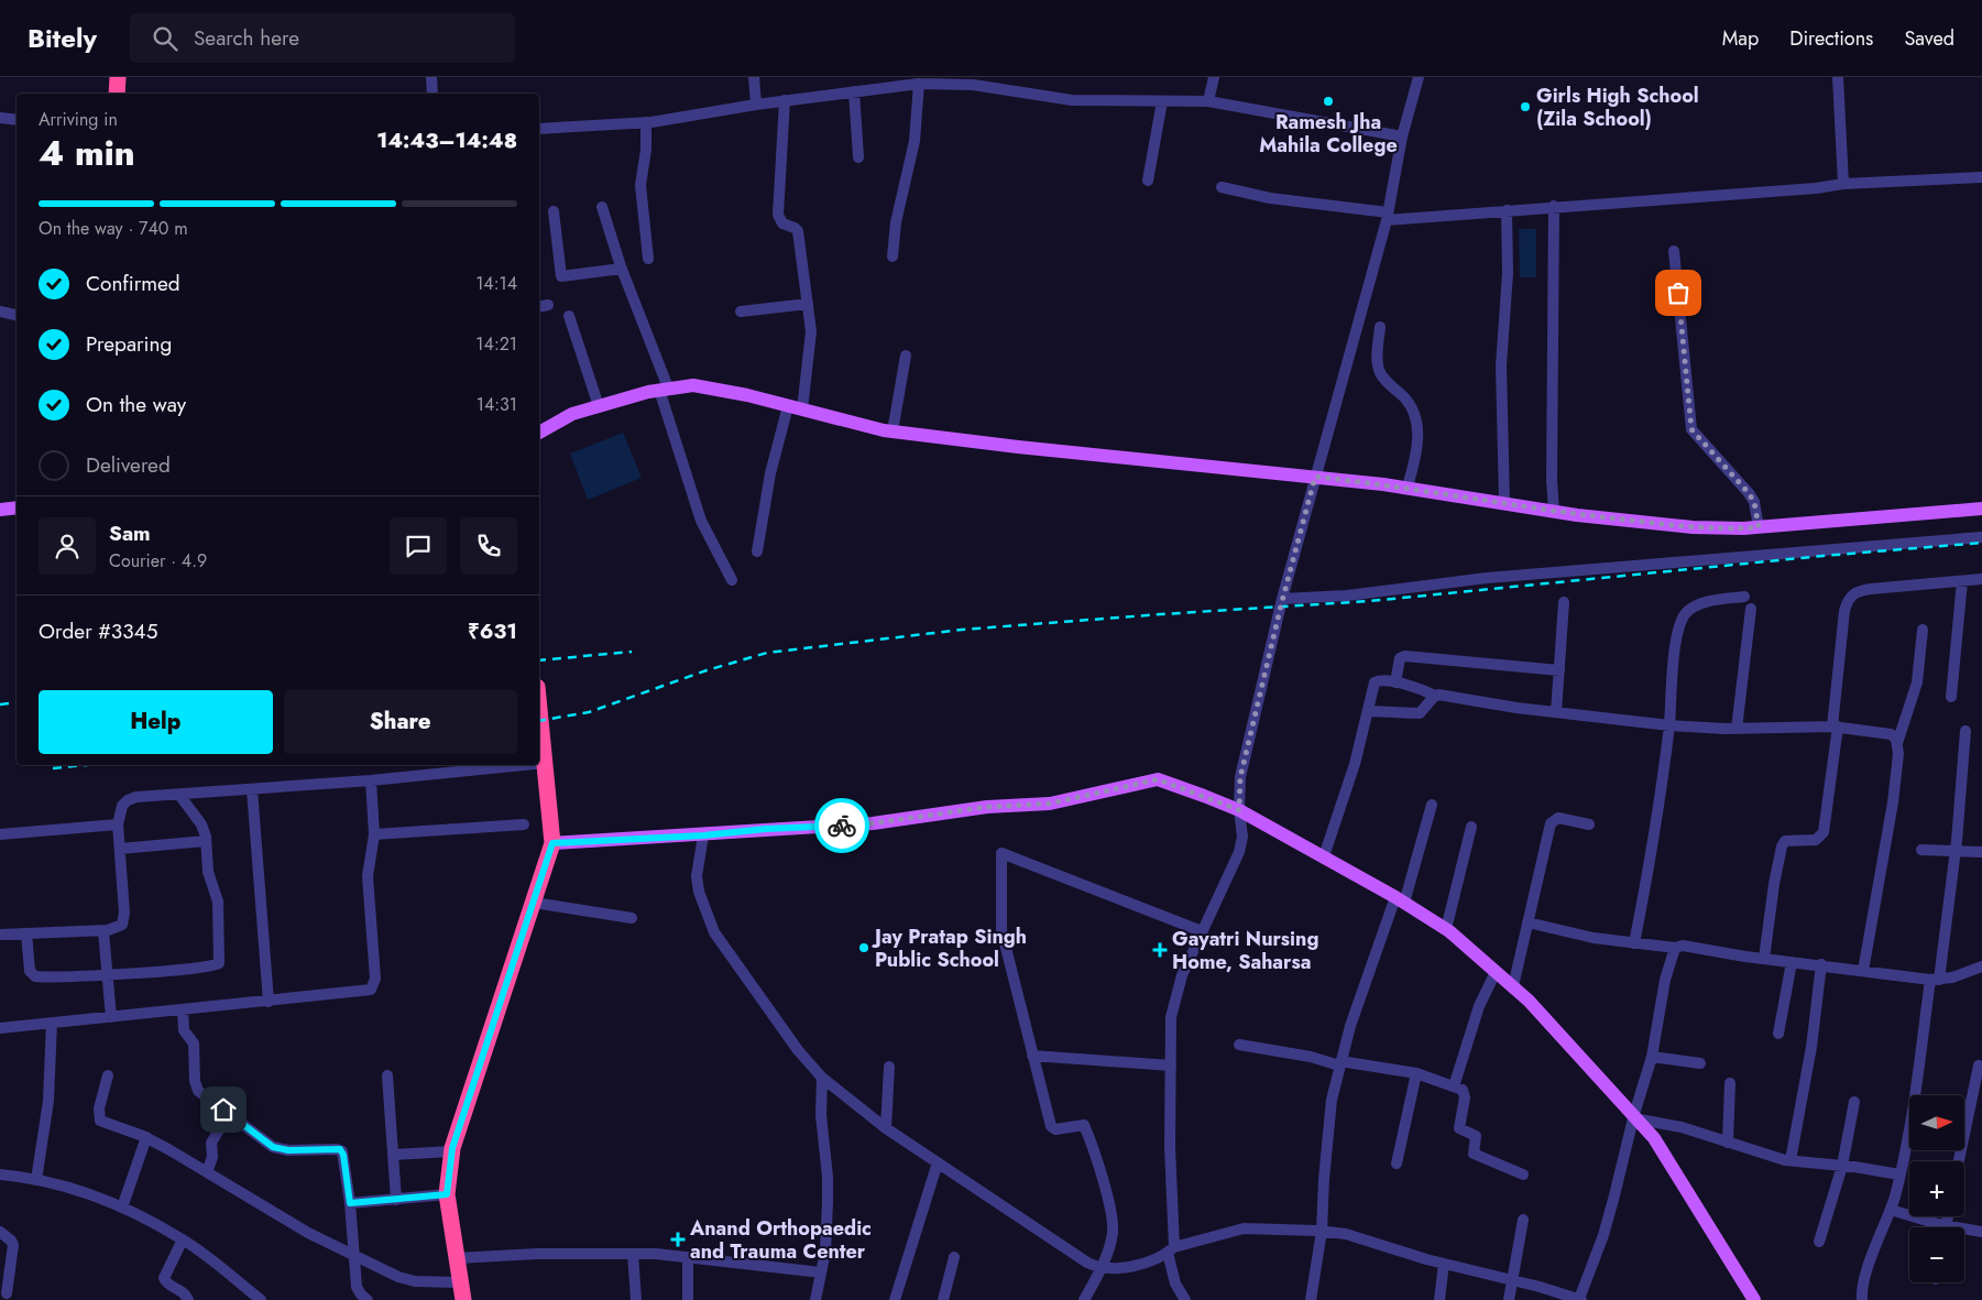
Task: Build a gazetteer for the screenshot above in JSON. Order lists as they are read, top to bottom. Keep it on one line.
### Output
{"places":{"other":["Ramesh Jha Mahila College","Girls High School (Zila School)","Jay Pratap Singh Public School"],"health":["Gayatri Nursing Home, Saharsa","Anand Orthopaedic and Trauma Center"]},"north":"right","page":{"header":"Bitely","search":"Search here","nav":["Map","Directions","Saved"],"heading":["4 min","Arriving in","14:43–14:48"],"panel":["Sam","Courier · 4.9","Order #3345","₹631"],"bar":"On the way · 740 m","list":[["Confirmed","14:14"],["Preparing","14:21"],["On the way","14:31"],"Delivered"],"buttons":["Help","Share"],"map_buttons":["+","−"]}}
